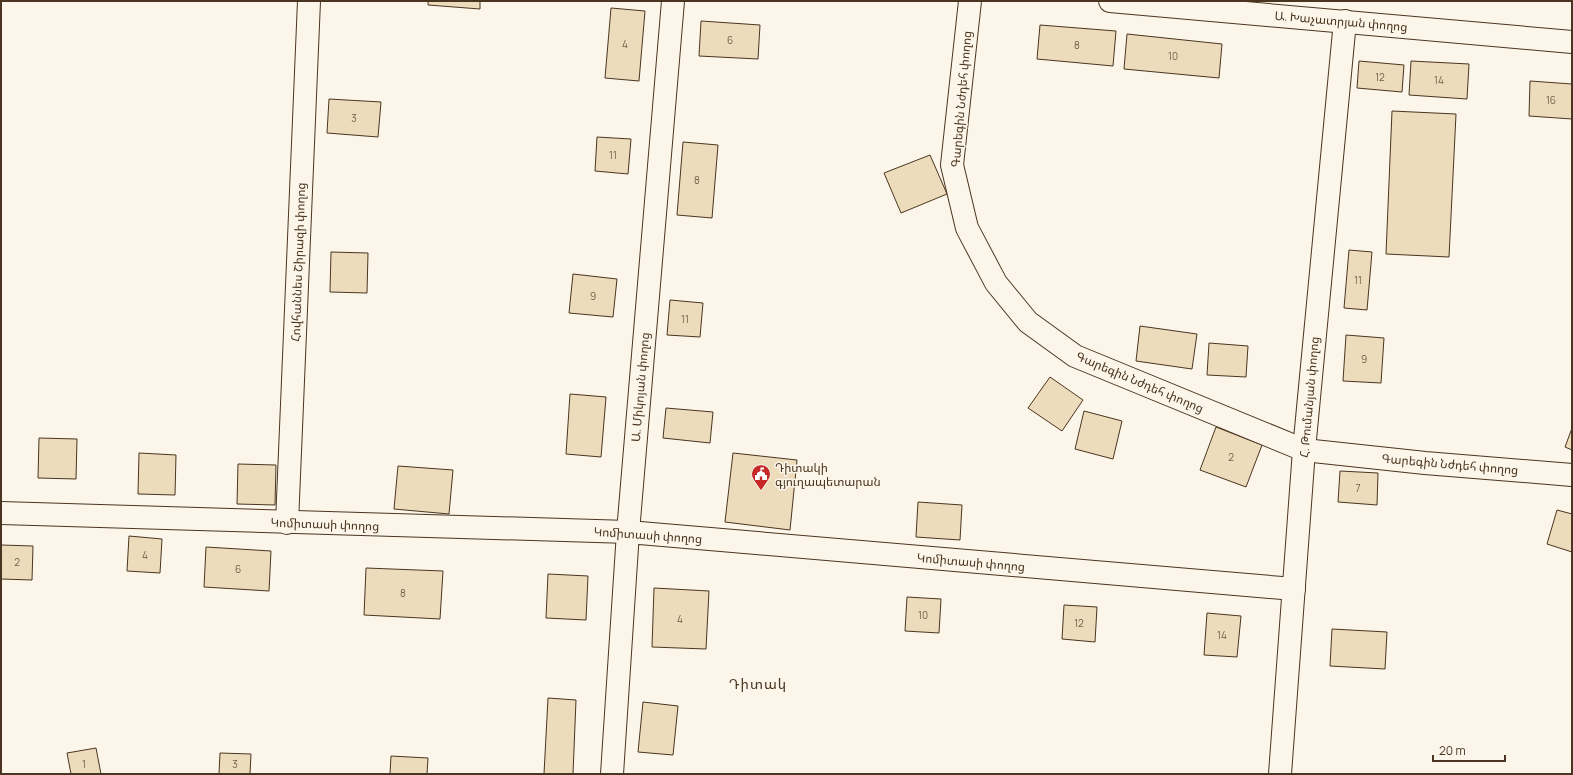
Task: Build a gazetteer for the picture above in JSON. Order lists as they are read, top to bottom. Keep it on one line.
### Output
{"streets":{"street":["Ա. Խաչատրյան փողոց","Գարեգին Նժդեհ փողոց","Հովհաննես Շիրազի փողոց","Ա. Միկոյան փողոց","Հ. Թումանյան փողոց","Կոմիտասի փողոց"]},"crossings":[["Ա. Խաչատրյան փողոց","Հ. Թումանյան փողոց"],["Գարեգին Նժդեհ փողոց","Հ. Թումանյան փողոց"],["Հովհաննես Շիրազի փողոց","Կոմիտասի փողոց"],["Ա. Միկոյան փողոց","Կոմիտասի փողոց"],["Հ. Թումանյան փողոց","Կոմիտասի փողոց"]],"districts":["Դիտակ"],"places":{"public building":["Դիտակի գյուղապետարան"]},"house_numbers":["6","4","8","10","12","14","16","3","11","8","11","9","11","9","2","7","4","2","6","8","10","4","12","14","1","3"],"scale_bar":"20 m"}
